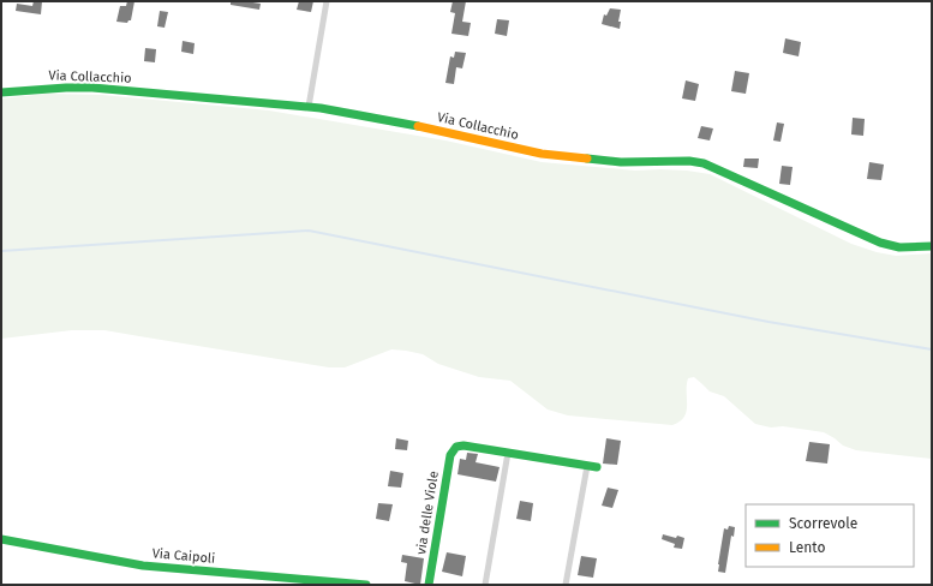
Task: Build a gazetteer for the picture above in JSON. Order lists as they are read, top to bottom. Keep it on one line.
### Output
{"streets":{"street":["Via Collacchio","via delle Viole","Via Caipoli"]},"legend":["Scorrevole","Lento"]}
